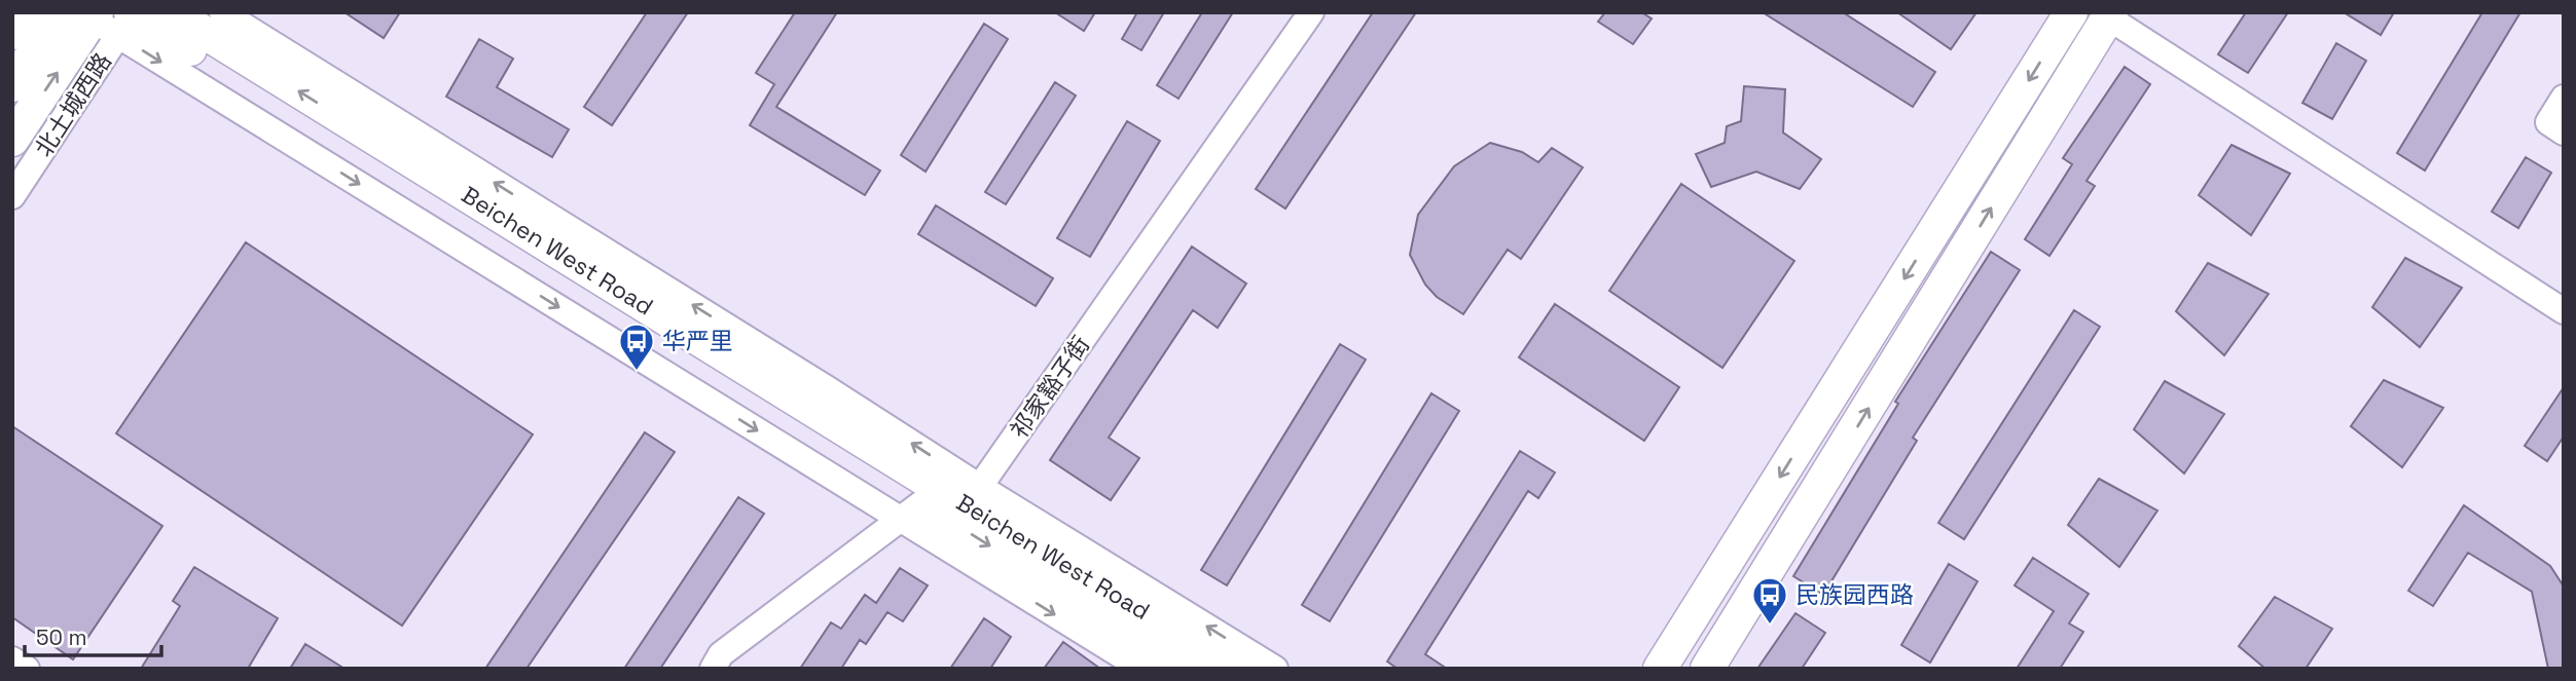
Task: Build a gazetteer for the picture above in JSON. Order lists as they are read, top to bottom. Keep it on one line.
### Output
{"streets":{"main road":["北土城西路","Beichen West Road"],"street":["祁家豁子街"]},"crossings":[["北土城西路","Beichen West Road"],["Beichen West Road","祁家豁子街"]],"places":{"bus stop":["华严里","民族园西路"]},"scale_bar":"50 m"}
